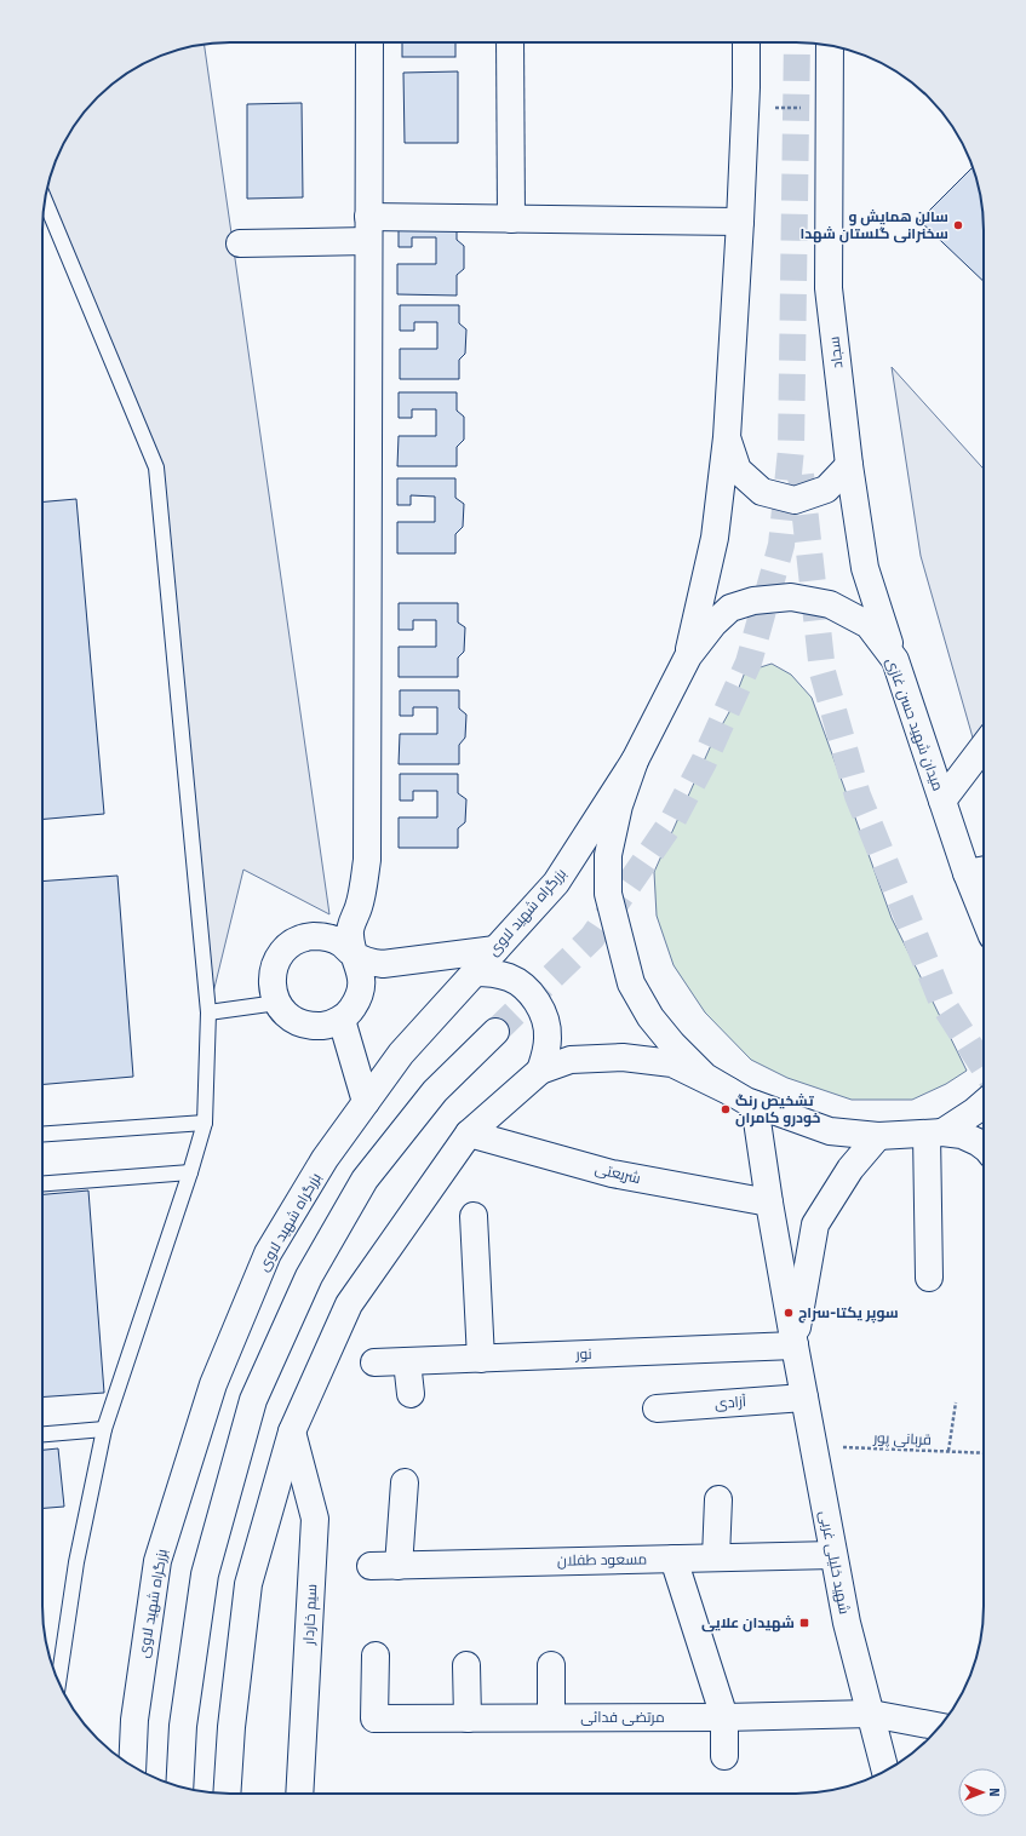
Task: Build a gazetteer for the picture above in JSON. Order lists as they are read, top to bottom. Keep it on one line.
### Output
{"streets":{"main road":["سجاد","میدان شهید حسن غازی","بزرگراه شهید لاوی","شریعتی","نور","آزادی","مسعود طفلان","شهید خلیلی غربی","سیم خاردار","مرتضی فدائی"],"path":["قربانی پور"]},"crossings":[["سجاد","میدان شهید حسن غازی"],["میدان شهید حسن غازی","بزرگراه شهید لاوی"],["میدان شهید حسن غازی","شهید خلیلی غربی"],["شریعتی","شهید خلیلی غربی"],["نور","شهید خلیلی غربی"],["آزادی","شهید خلیلی غربی"],["قربانی پور","شهید خلیلی غربی"],["مسعود طفلان","شهید خلیلی غربی"],["شهید خلیلی غربی","مرتضی فدائی"]],"places":{"other":["سالن همایش و سخنرانی گلستان شهدا","تشخیص رنگ خودرو کامران","سوپر یکتا-سراج"],"transit":["شهیدان علایی"]},"north":"right"}
